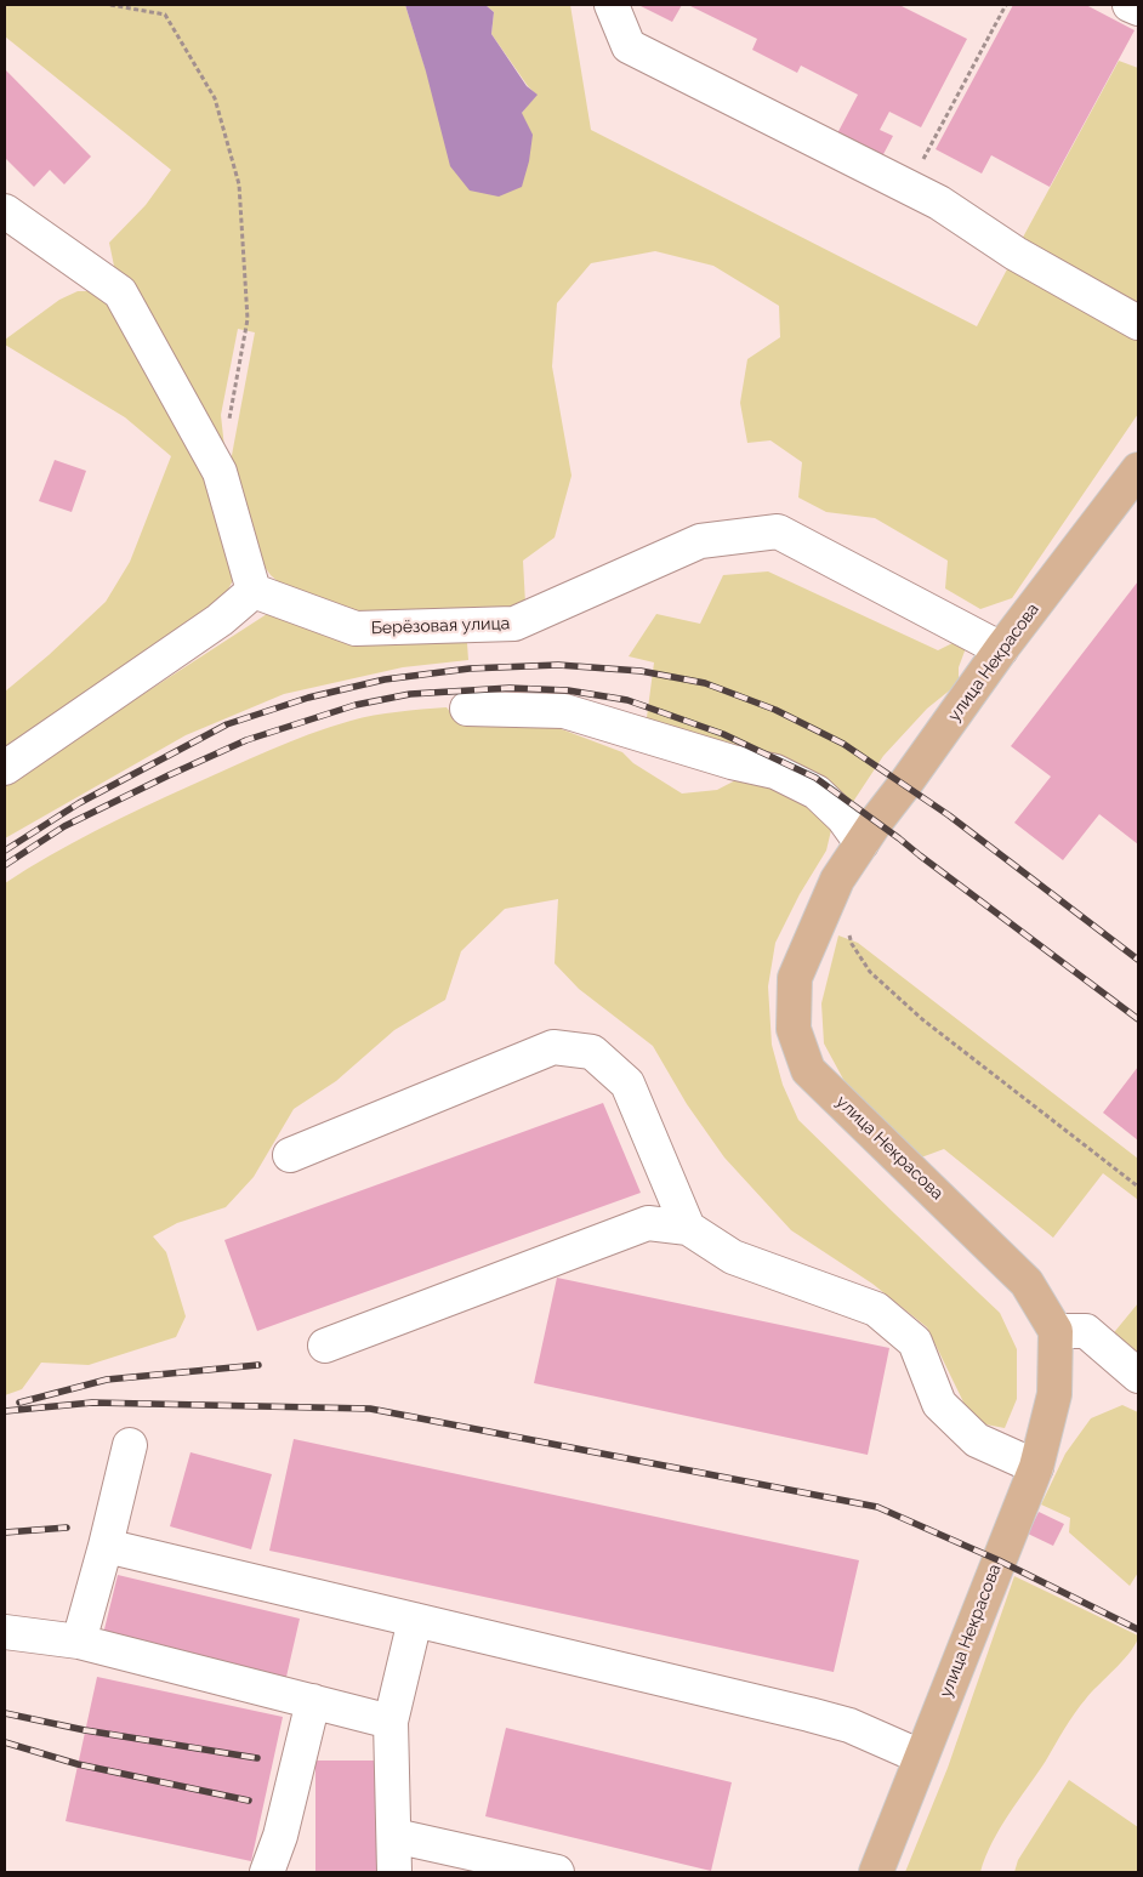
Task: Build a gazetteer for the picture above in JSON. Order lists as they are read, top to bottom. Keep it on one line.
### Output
{"streets":{"main road":["улица Некрасова"],"street":["Берёзовая улица"]},"crossings":[["Берёзовая улица","улица Некрасова"]]}
